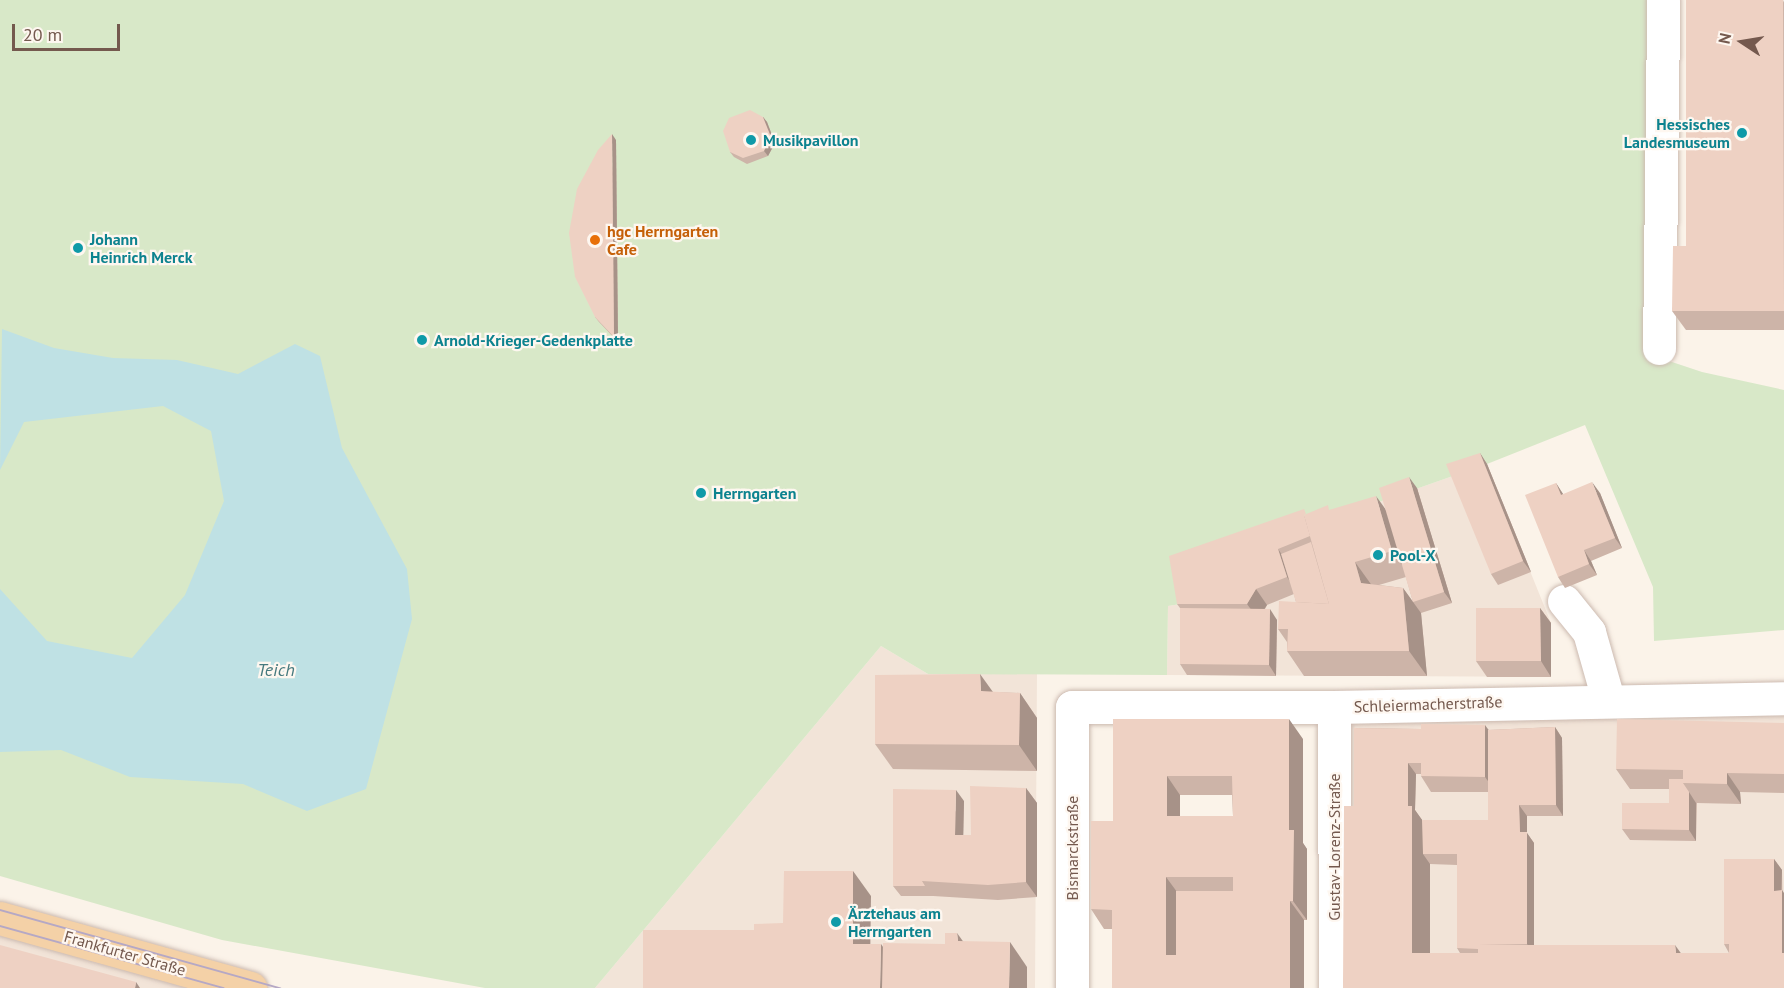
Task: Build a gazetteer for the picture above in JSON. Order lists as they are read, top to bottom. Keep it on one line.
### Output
{"streets":{"main road":["Frankfurter Straße"],"street":["Schleiermacherstraße","Gustav-Lorenz-Straße","Bismarckstraße"]},"crossings":[["Schleiermacherstraße","Gustav-Lorenz-Straße"],["Schleiermacherstraße","Bismarckstraße"]],"water":["Teich"],"places":["Hessisches Landesmuseum","Musikpavillon","hgc Herrngarten Cafe","Johann Heinrich Merck","Arnold-Krieger-Gedenkplatte","Herrngarten","Pool-X","Ärztehaus am Herrngarten"],"scale_bar":"20 m","north":"left"}
